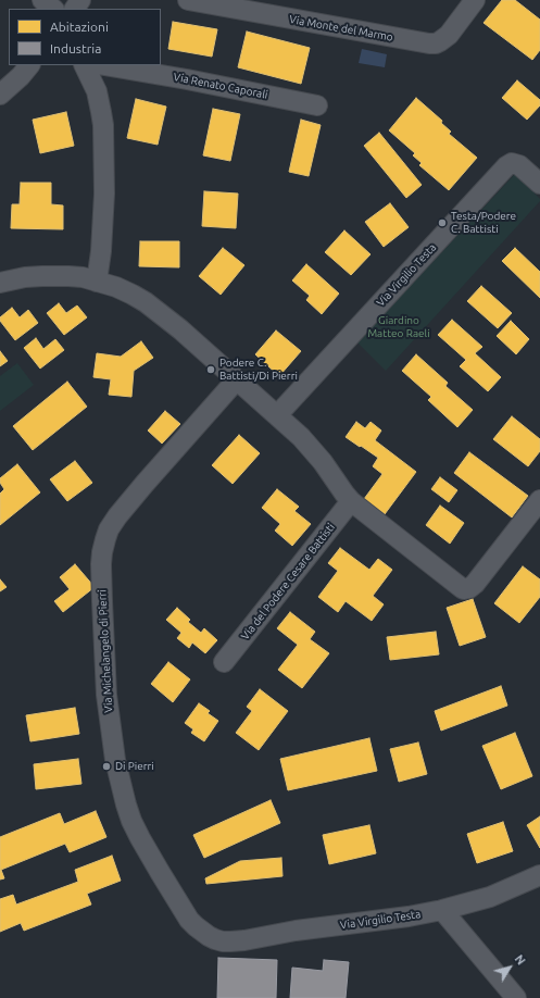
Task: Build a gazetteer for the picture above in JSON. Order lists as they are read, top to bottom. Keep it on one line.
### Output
{"streets":{"street":["Via Monte del Marmo","Via Renato Caporali","Via Virgilio Testa","Via del Podere Cesare Battisti","Via Michelangelo di Pierri"]},"crossings":[["Via Virgilio Testa","Via Michelangelo di Pierri"]],"parks":["Giardino Matteo Raeli"],"places":["Testa/Podere C. Battisti","Podere C. Battisti/Di Pierri","Di Pierri"],"legend":["Abitazioni","Industria"],"north":"top right"}
